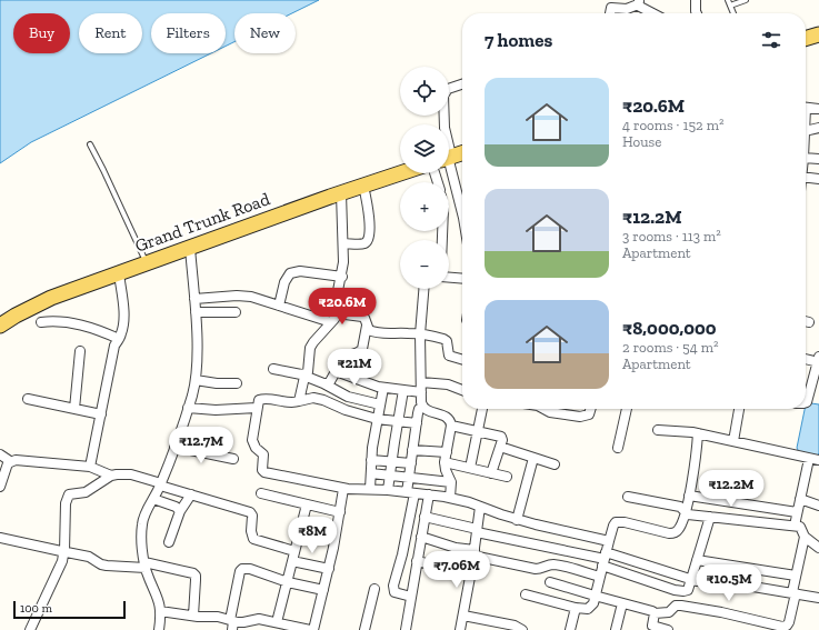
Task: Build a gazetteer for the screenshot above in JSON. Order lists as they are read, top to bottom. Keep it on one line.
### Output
{"streets":{"main road":["Grand Trunk Road"]},"scale_bar":"100 m","page":{"chip":["Buy","Rent","Filters","New"],"heading":"7 homes","map_buttons":["+","−"],"list":[{"name":"₹20.6M","note":"4 rooms · 152 m² · House"},{"name":"₹12.2M","note":"3 rooms · 113 m² · Apartment"},{"name":"₹8,000,000","note":"2 rooms · 54 m² · Apartment"}],"price":["₹20.6M","₹21M","₹12.7M","₹12.2M","₹8M","₹7.06M","₹10.5M"],"scale":"100 m"}}
